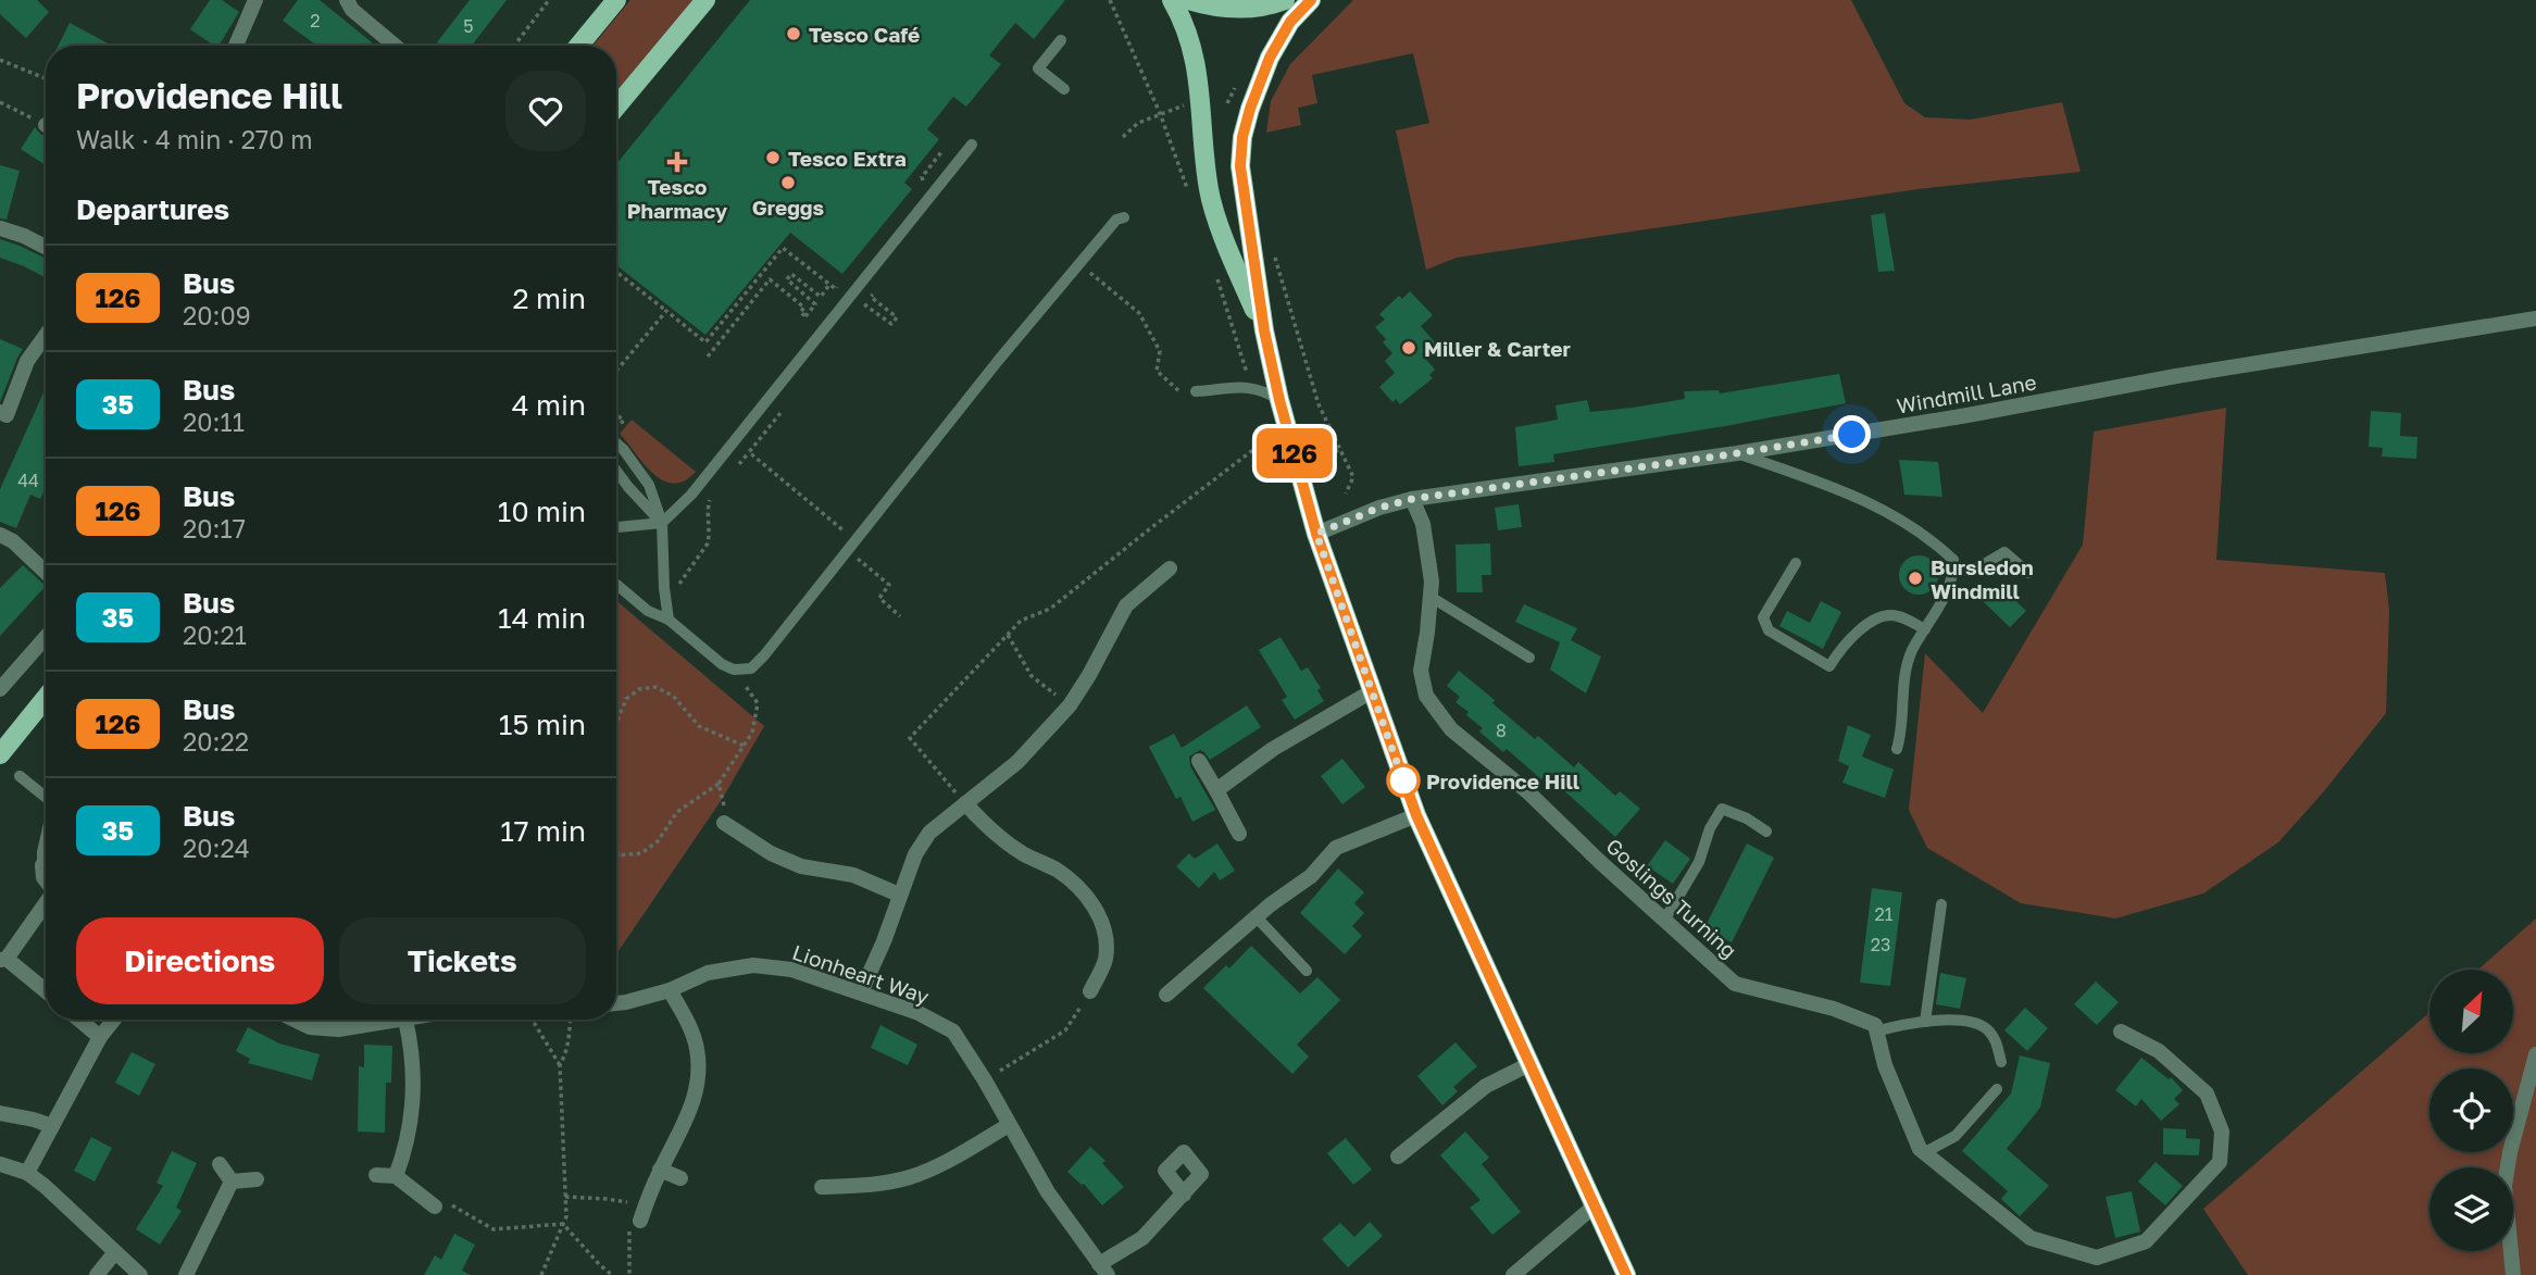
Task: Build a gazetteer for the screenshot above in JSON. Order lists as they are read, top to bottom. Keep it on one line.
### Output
{"streets":{"street":["Windmill Lane","Goslings Turning","Lionheart Way"]},"crossings":[["Windmill Lane","Goslings Turning"]],"places":{"other":["Tesco Café","Tesco Extra","Greggs","Miller & Carter","Bursledon Windmill","Providence Hill"],"health":["Tesco Pharmacy"]},"lines":["bus line 126"],"house_numbers":["2","5","44","8","21","23"],"north":"top right","page":{"on_map":"126","heading":[["Providence Hill","Walk · 4 min · 270 m"],"Departures"],"list":[{"mark":"126","name":"Bus","note":"20:09","value":"2 min"},{"mark":"35","name":"Bus","note":"20:11","value":"4 min"},{"mark":"126","name":"Bus","note":"20:17","value":"10 min"},{"mark":"35","name":"Bus","note":"20:21","value":"14 min"},{"mark":"126","name":"Bus","note":"20:22","value":"15 min"},{"mark":"35","name":"Bus","note":"20:24","value":"17 min"}],"buttons":["Directions","Tickets"]}}
